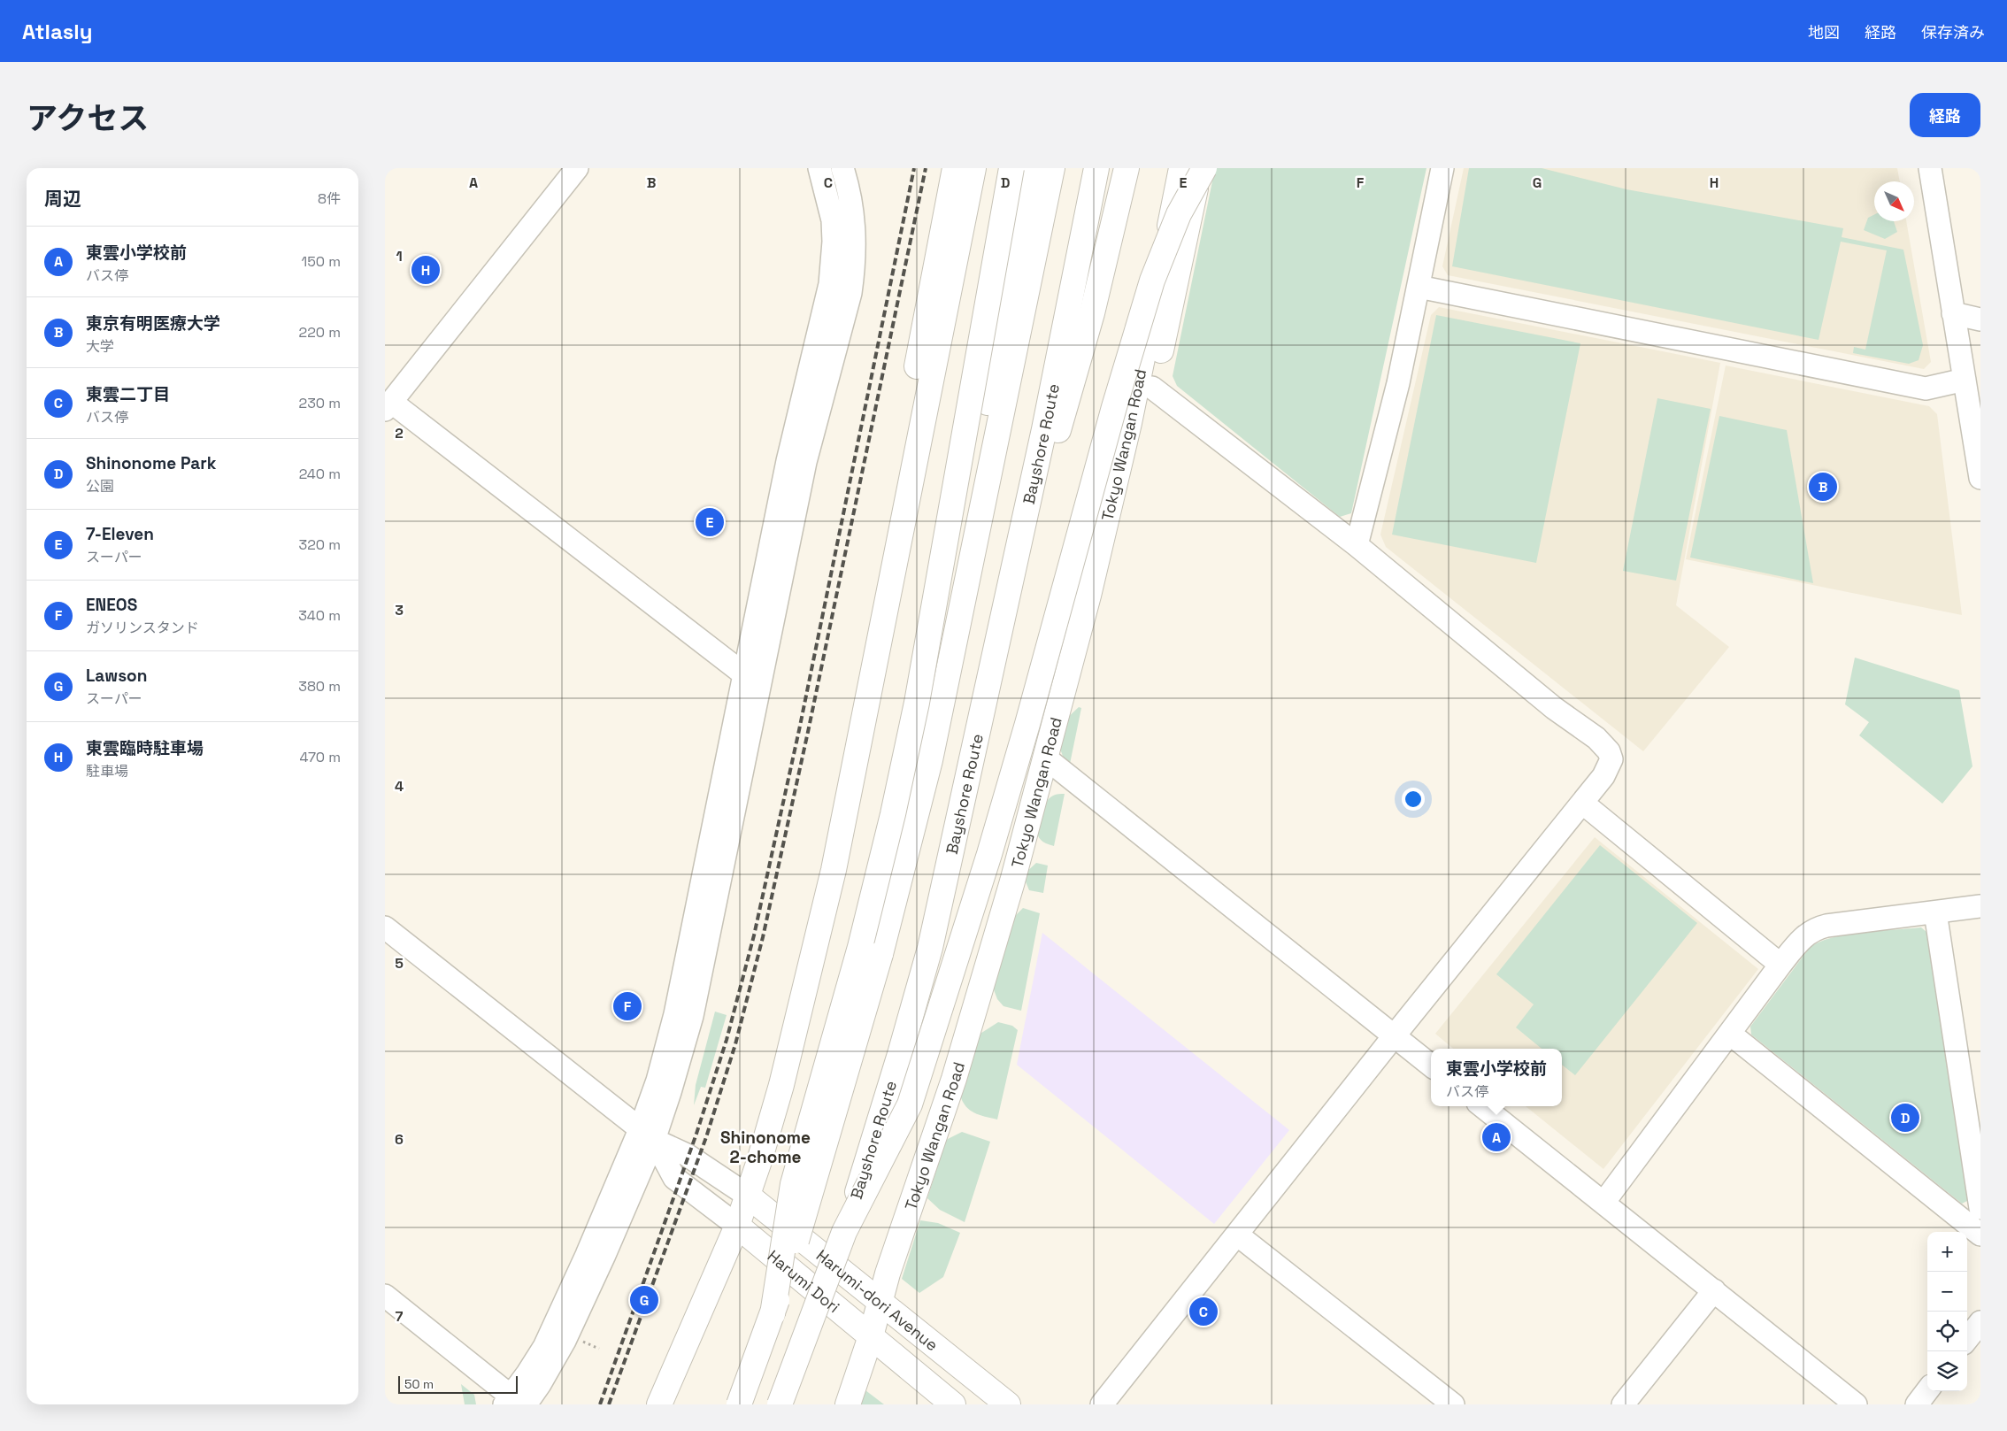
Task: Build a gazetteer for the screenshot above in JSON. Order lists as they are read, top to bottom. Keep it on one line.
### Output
{"streets":{"main road":["Bayshore Route","Tokyo Wangan Road","Harumi Dori","Harumi-dori Avenue"]},"crossings":[["Tokyo Wangan Road","Harumi Dori"],["Tokyo Wangan Road","Harumi-dori Avenue"],["Harumi Dori","Harumi-dori Avenue"]],"districts":["Shinonome 2-chome"],"scale_bar":"50 m","north":"bottom right","page":{"header":"Atlasly","nav":["地図","経路","保存済み"],"title":"アクセス","buttons":"経路","heading":["周辺","8件"],"list":[{"mark":"A","name":"東雲小学校前","note":"バス停","value":"150 m"},{"mark":"B","name":"東京有明医療大学","note":"大学","value":"220 m"},{"mark":"C","name":"東雲二丁目","note":"バス停","value":"230 m"},{"mark":"D","name":"Shinonome Park","note":"公園","value":"240 m"},{"mark":"E","name":"7-Eleven","note":"スーパー","value":"320 m"},{"mark":"F","name":"ENEOS","note":"ガソリンスタンド","value":"340 m"},{"mark":"G","name":"Lawson","note":"スーパー","value":"380 m"},{"mark":"H","name":"東雲臨時駐車場","note":"駐車場","value":"470 m"}],"pins":["H","B","E","F","D","A","G","C"],"popup":["東雲小学校前","バス停"],"map_buttons":["+","−"],"scale":"50 m"},"grid":{"columns":["A","B","C","D","E","F","G","H"],"rows":["1","2","3","4","5","6","7"]}}
